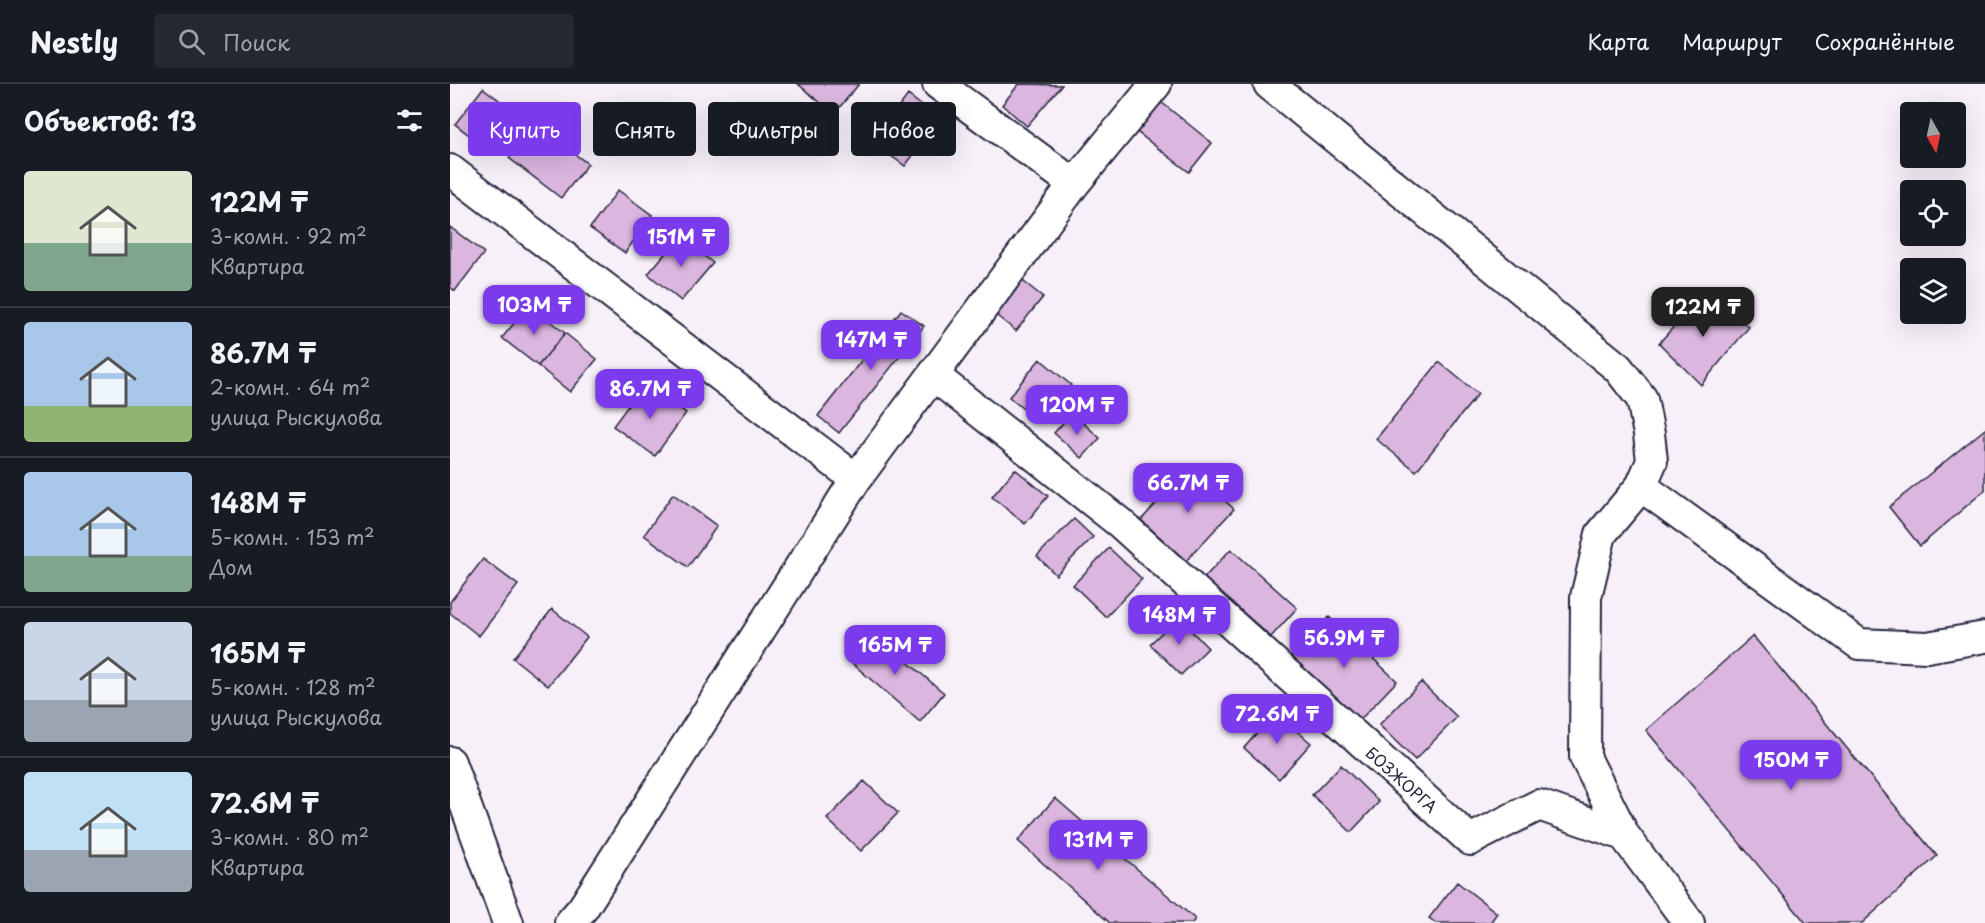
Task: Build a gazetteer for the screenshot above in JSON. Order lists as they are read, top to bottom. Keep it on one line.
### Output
{"streets":{"street":["БОЗЖОРГА"]},"north":"bottom","page":{"header":"Nestly","search":"Поиск","nav":["Карта","Маршрут","Сохранённые"],"heading":"Объектов: 13","chip":["Купить","Снять","Фильтры","Новое"],"list":[{"name":"122M ₸","note":"3-комн. · 92 m² · Квартира"},{"name":"86.7M ₸","note":"2-комн. · 64 m² · улица Рыскулова"},{"name":"148M ₸","note":"5-комн. · 153 m² · Дом"},{"name":"165M ₸","note":"5-комн. · 128 m² · улица Рыскулова"},{"name":"72.6M ₸","note":"3-комн. · 80 m² · Квартира"}],"price":["151M ₸","103M ₸","122M ₸","147M ₸","86.7M ₸","120M ₸","66.7M ₸","148M ₸","56.9M ₸","165M ₸","72.6M ₸","150M ₸","131M ₸"]}}
